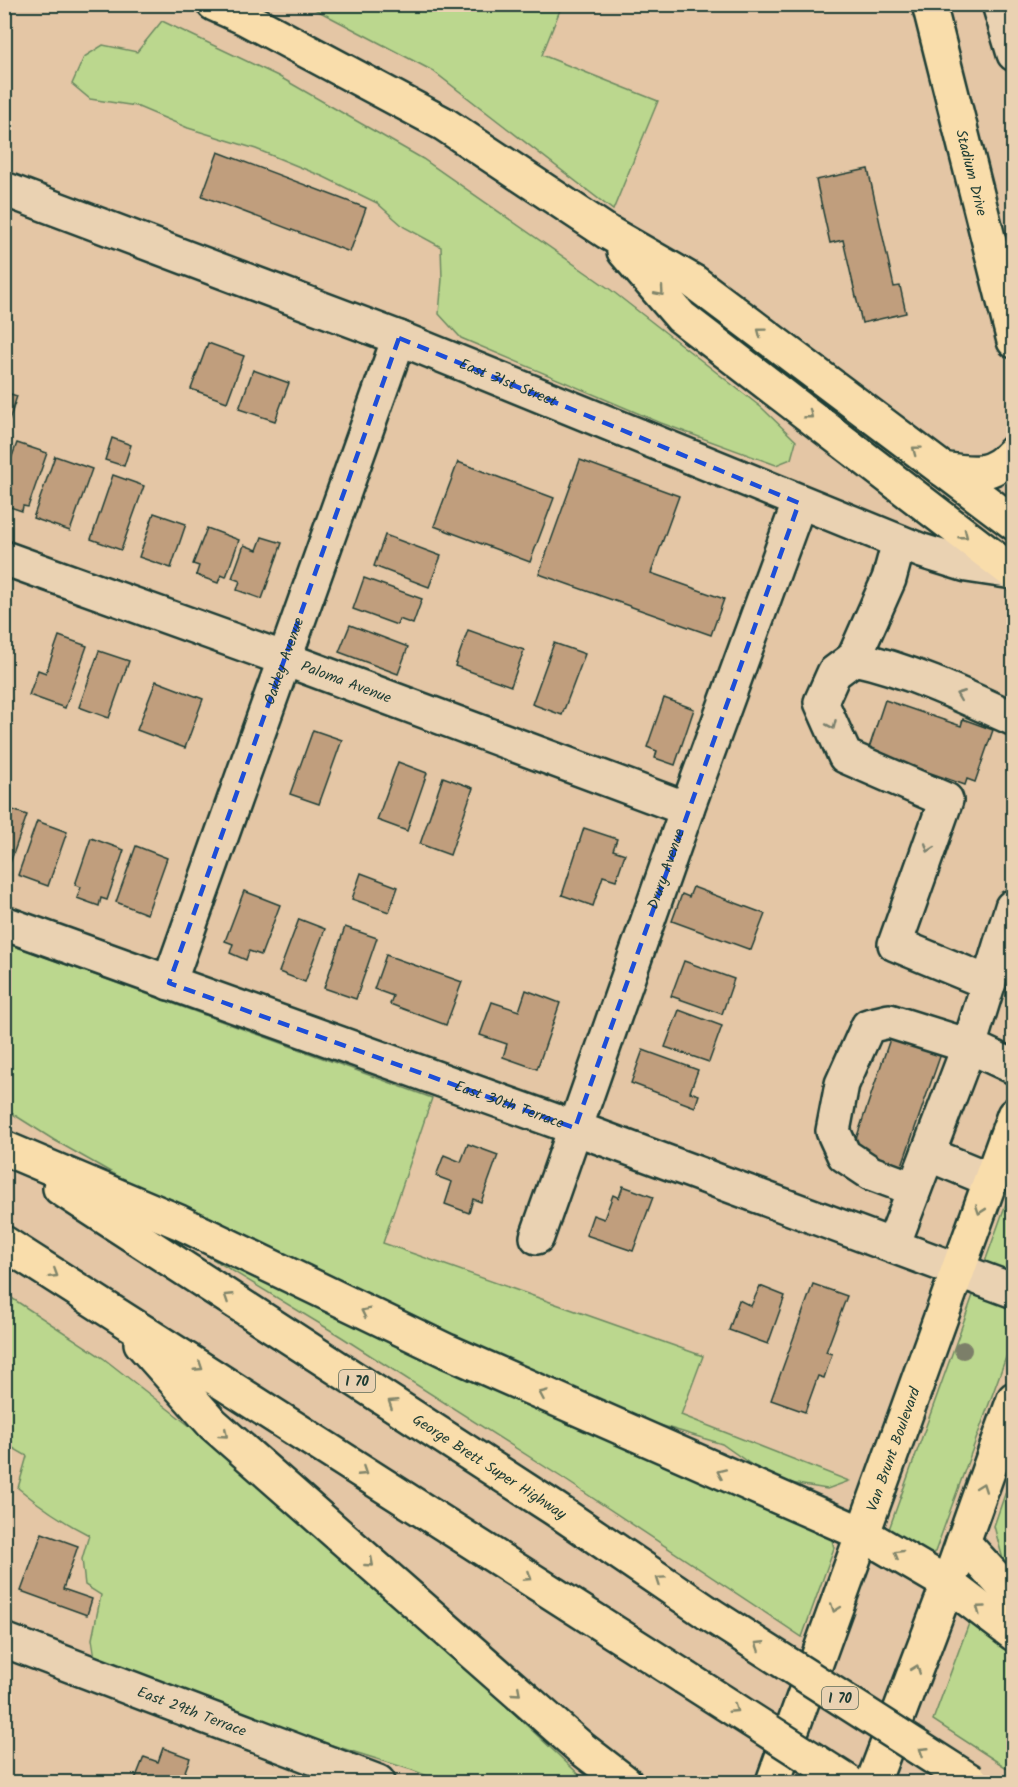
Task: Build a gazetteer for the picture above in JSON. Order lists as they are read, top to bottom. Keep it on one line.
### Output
{"streets":{"main road":["Stadium Drive","East 31st Street","I 70","Van Brunt Boulevard","George Brett Super Highway"],"street":["Oakley Avenue","Paloma Avenue","Drury Avenue","East 30th Terrace","East 29th Terrace"]},"crossings":[["East 31st Street","Oakley Avenue"],["East 31st Street","Drury Avenue"],["Oakley Avenue","Paloma Avenue"],["Oakley Avenue","East 30th Terrace"],["Paloma Avenue","Drury Avenue"],["Drury Avenue","East 30th Terrace"],["East 30th Terrace","Van Brunt Boulevard"]]}
